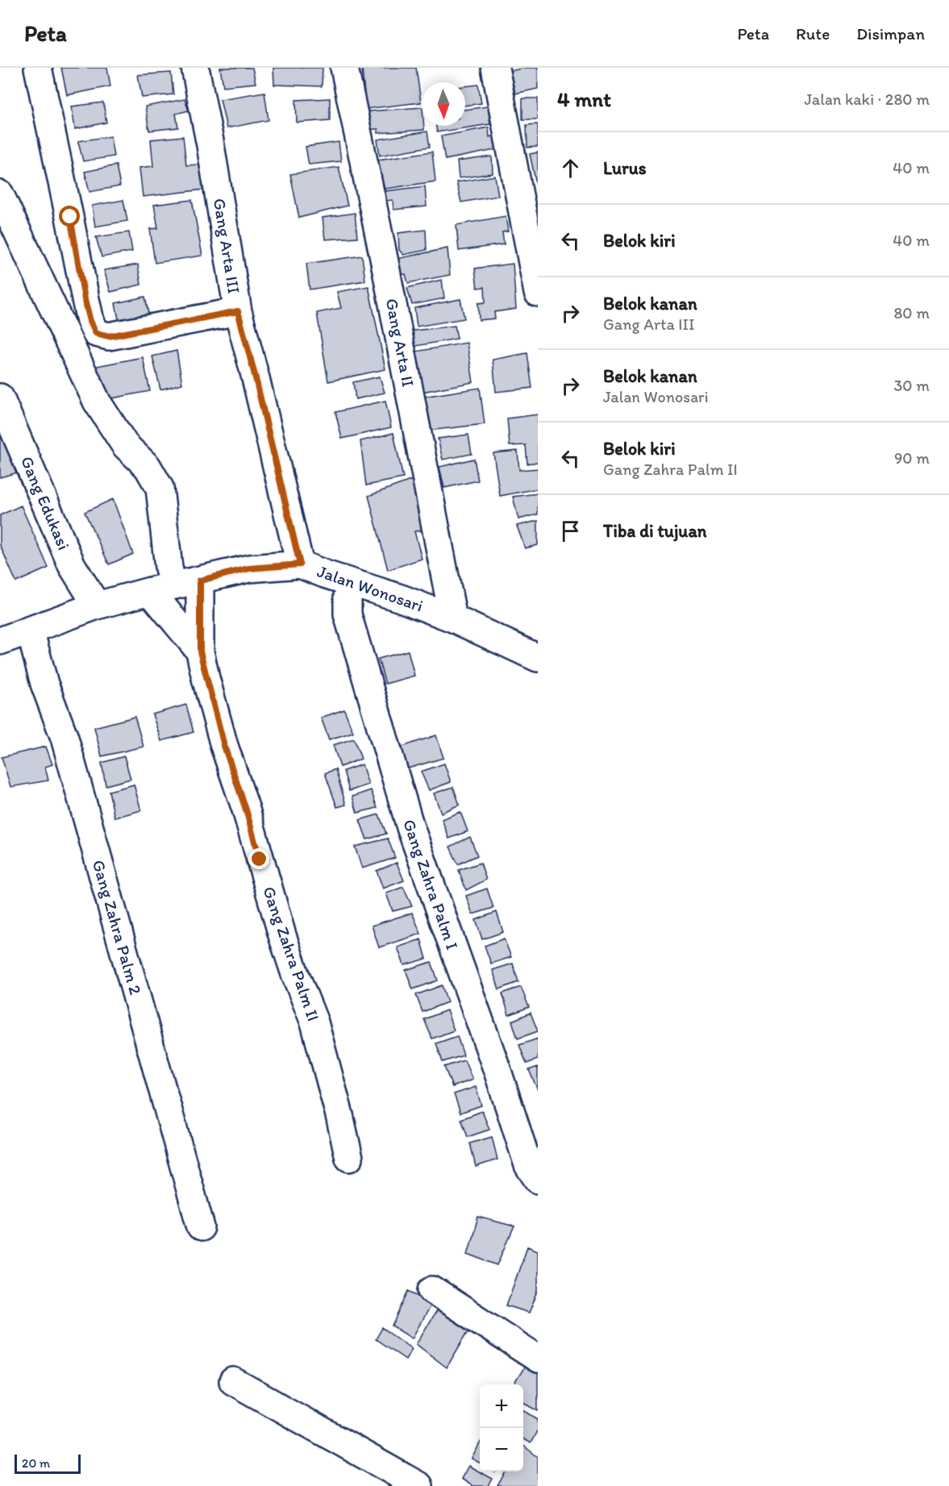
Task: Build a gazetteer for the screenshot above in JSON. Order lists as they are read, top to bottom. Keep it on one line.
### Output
{"streets":{"street":["Gang Arta III","Gang Arta II","Gang Edukasi","Jalan Wonosari","Gang Zahra Palm I","Gang Zahra Palm 2","Gang Zahra Palm II"]},"crossings":[["Gang Arta III","Jalan Wonosari"],["Gang Arta II","Jalan Wonosari"],["Gang Edukasi","Jalan Wonosari"],["Jalan Wonosari","Gang Zahra Palm I"],["Jalan Wonosari","Gang Zahra Palm 2"],["Jalan Wonosari","Gang Zahra Palm II"]],"scale_bar":"20 m","north":"bottom","page":{"header":"Peta","nav":["Peta","Rute","Disimpan"],"heading":["4 mnt","Jalan kaki · 280 m"],"list":[["Lurus","40 m"],["Belok kiri","40 m"],["Belok kanan","Gang Arta III","80 m"],["Belok kanan","Jalan Wonosari","30 m"],["Belok kiri","Gang Zahra Palm II","90 m"],"Tiba di tujuan"],"map_buttons":["+","−"],"scale":"20 m"}}
